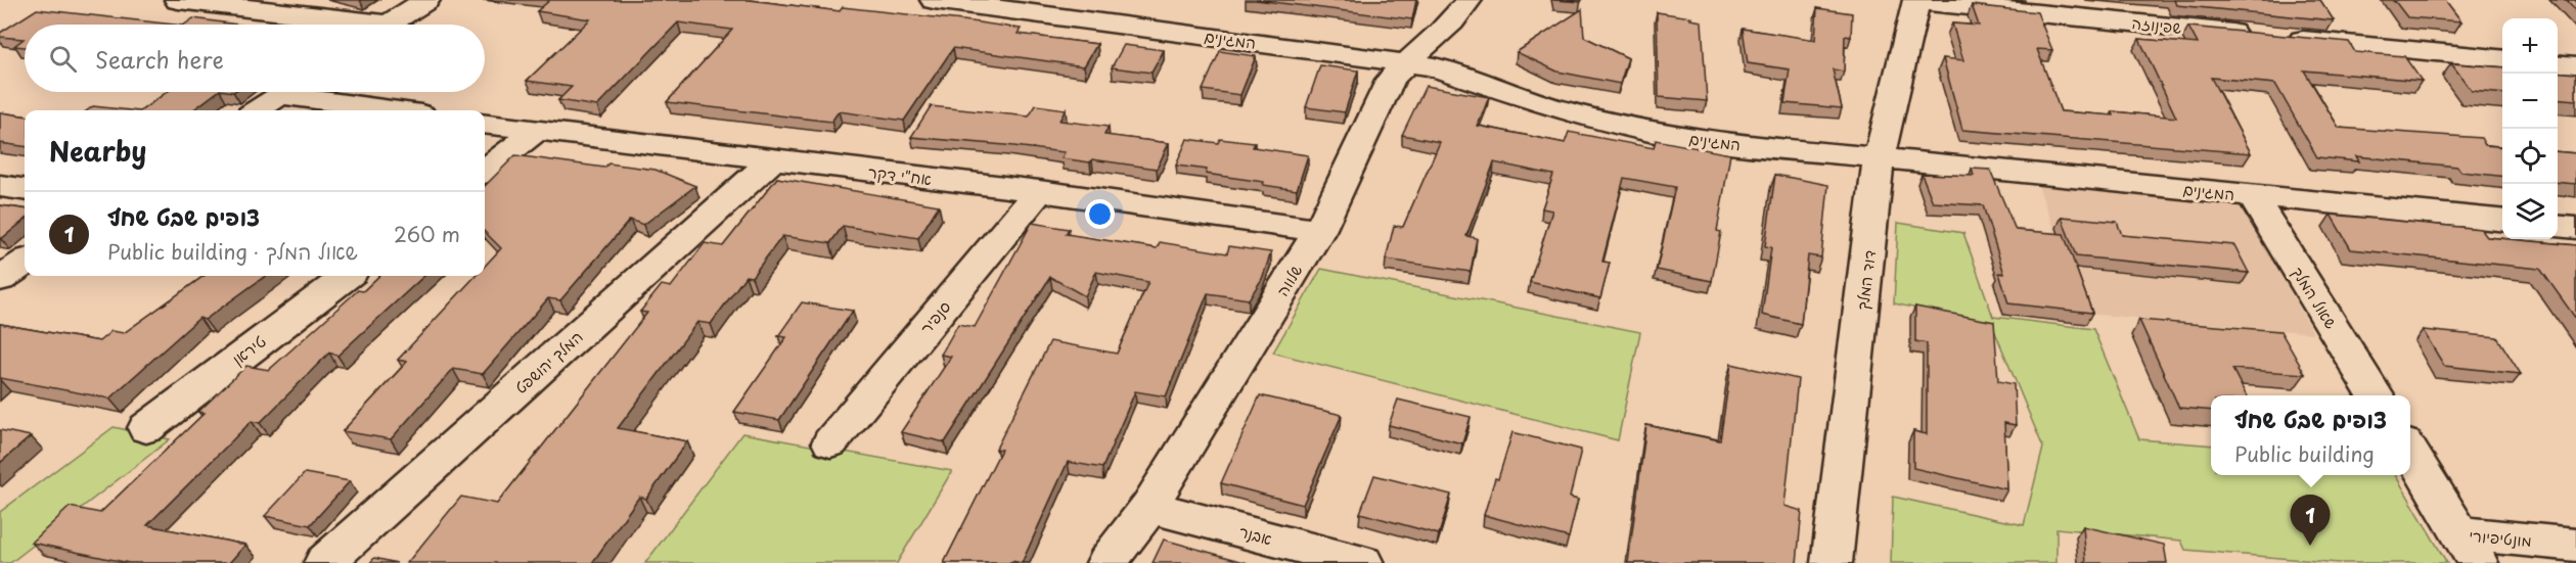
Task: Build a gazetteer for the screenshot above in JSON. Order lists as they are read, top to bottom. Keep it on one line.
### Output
{"streets":{"street":["שפינוזה","המגינים","אח\"י דקר","שלווה","דוד המלך","שאול המלך","סנפיר","טיראן","המלך יהושפט","אבנר","מונטיפיורי"]},"crossings":[["שפינוזה","דוד המלך"],["המגינים","שלווה"],["המגינים","דוד המלך"],["המגינים","שאול המלך"],["אח\"י דקר","שלווה"],["אח\"י דקר","סנפיר"],["אח\"י דקר","המלך יהושפט"],["שלווה","אבנר"]],"page":{"map_buttons":["+","−"],"search":"Search here","heading":"Nearby","list":[{"mark":"1","name":"צופים שבט שחף","note":"Public building · שאול המלך","value":"260 m"}],"popup":["צופים שבט שחף","Public building"],"pins":"1"}}
